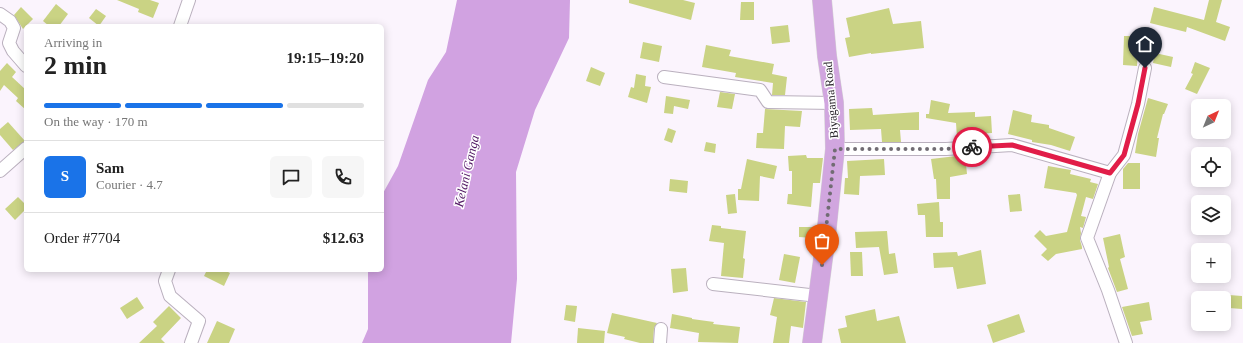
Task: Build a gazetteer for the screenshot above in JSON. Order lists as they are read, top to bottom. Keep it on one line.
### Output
{"streets":{"main road":["Biyagama Road"]},"water":["Kelani Ganga"],"north":"top right","page":{"heading":["2 min","Arriving in","19:15–19:20"],"panel":["Sam","Courier · 4.7","Order #7704","$12.63"],"bar":"On the way · 170 m","map_buttons":["+","−"],"round":"S"}}
